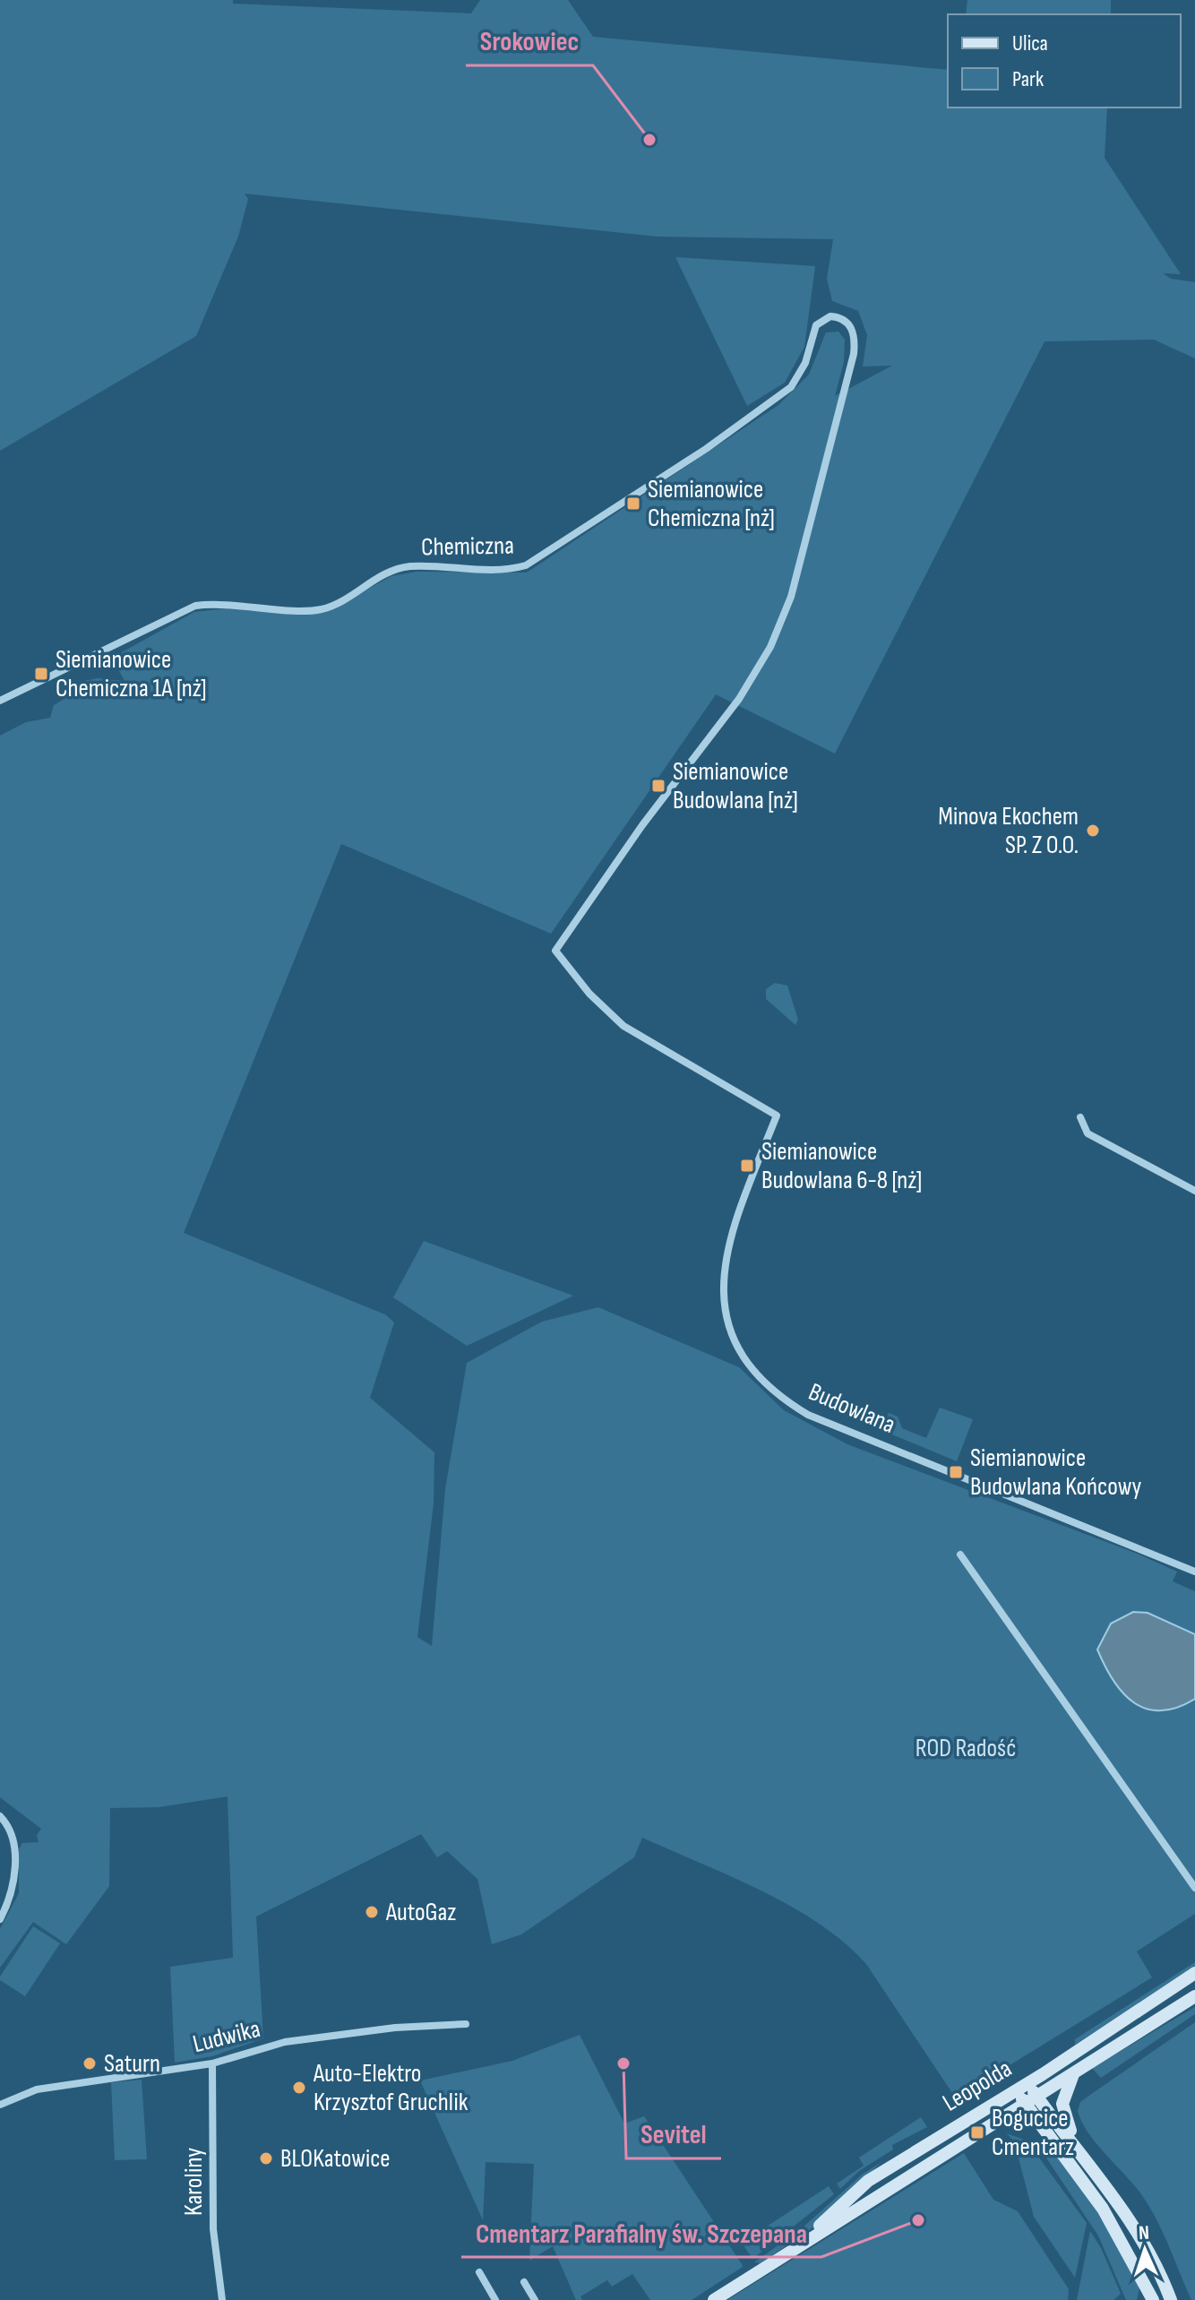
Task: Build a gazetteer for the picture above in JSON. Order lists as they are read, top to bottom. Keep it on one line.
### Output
{"streets":{"street":["Chemiczna","Budowlana","Ludwika","Leopolda","Karoliny"]},"crossings":[["Chemiczna","Budowlana"],["Ludwika","Karoliny"]],"parks":["ROD Radość"],"places":{"other":["Srokowiec","Minova Ekochem SP. Z O.O.","AutoGaz","Saturn","Sevitel","Auto-Elektro Krzysztof Gruchlik","BLOKatowice","Cmentarz Parafialny św. Szczepana"],"transit":["Siemianowice Chemiczna [nż]","Siemianowice Chemiczna 1A [nż]","Siemianowice Budowlana [nż]","Siemianowice Budowlana 6-8 [nż]","Siemianowice Budowlana Końcowy","Bogucice Cmentarz"]},"legend":["Ulica","Park"],"north":"top"}
